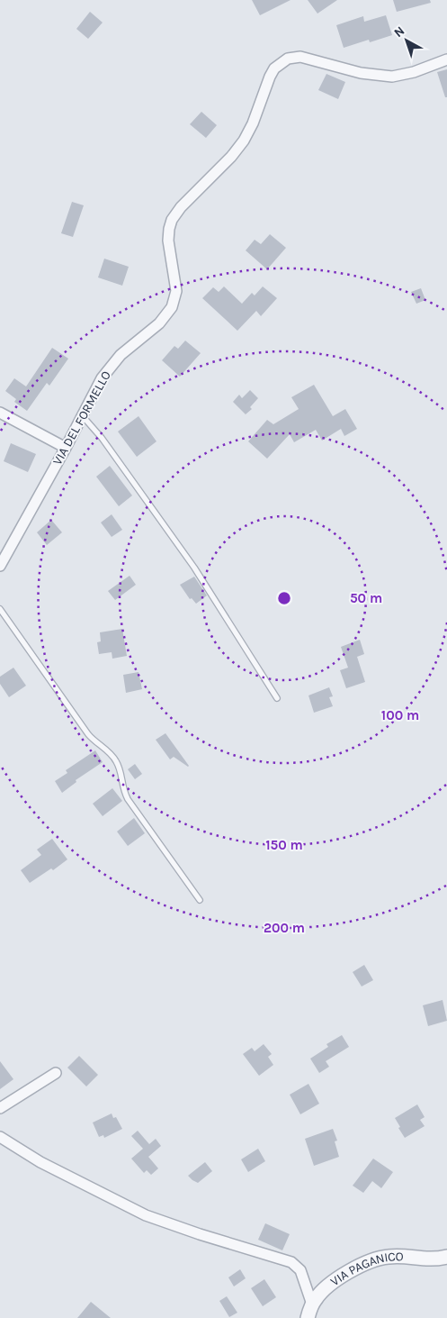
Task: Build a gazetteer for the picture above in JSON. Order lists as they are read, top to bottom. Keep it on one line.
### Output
{"streets":{"street":["VIA DEL FORMELLO","VIA PAGANICO"]},"north":"top left","rings":["50 m","100 m","150 m","200 m"]}
